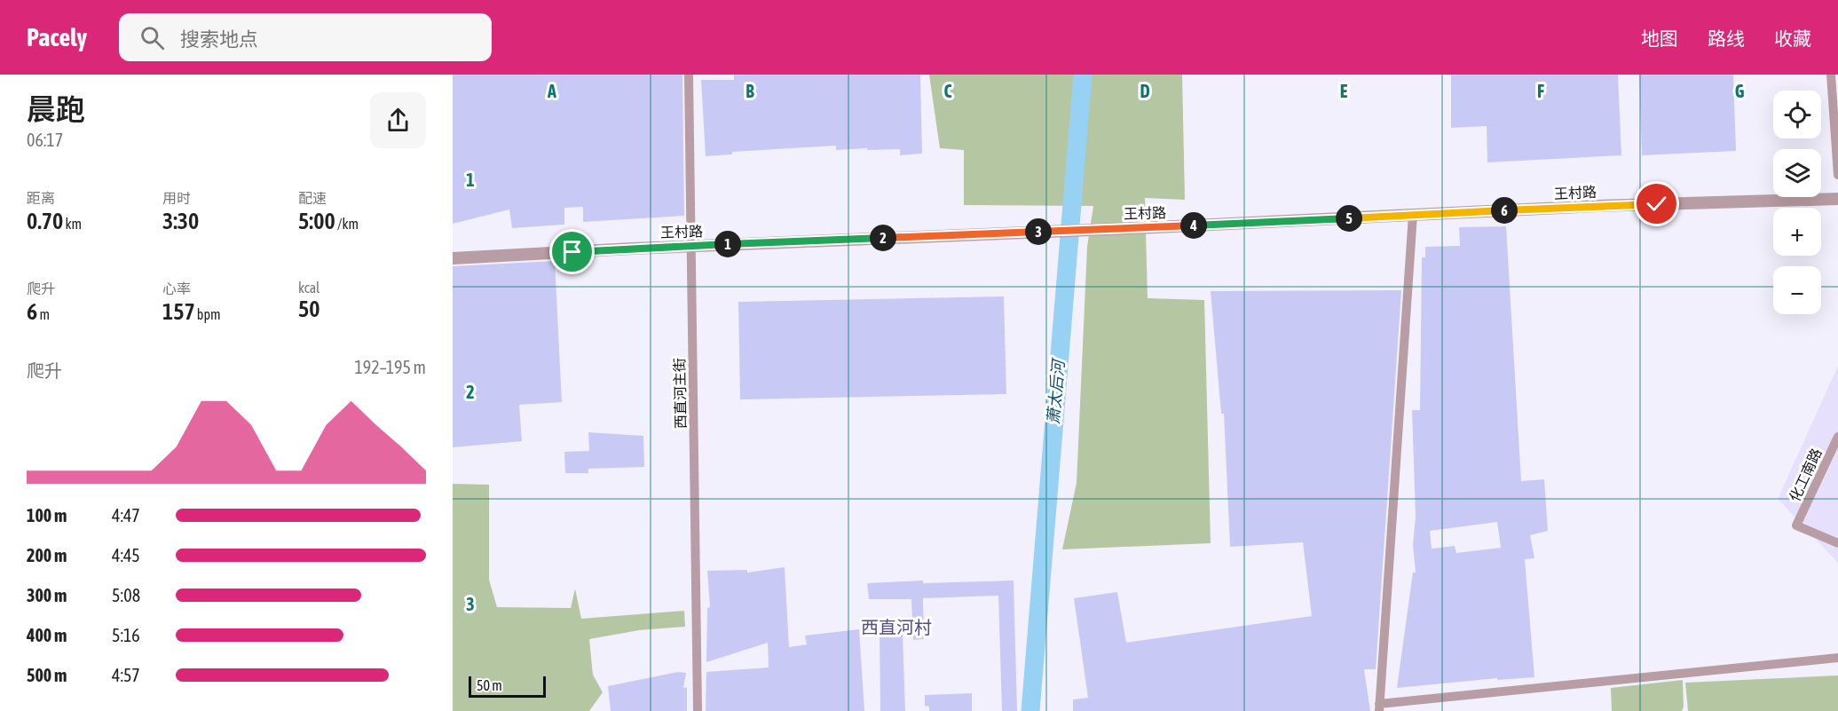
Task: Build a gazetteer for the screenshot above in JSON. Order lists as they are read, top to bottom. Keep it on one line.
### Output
{"streets":{"street":["王村路","西直河主街","化工南路"]},"crossings":[["王村路","西直河主街"]],"districts":["西直河村"],"water":["萧太后河"],"scale_bar":"50 m","page":{"header":"Pacely","search":"搜索地点","nav":["地图","路线","收藏"],"heading":["晨跑","06:17"],"map_buttons":["+","−"],"stats":[["距离","0.70 km"],["用时","3:30"],["配速","5:00 /km"],["爬升","6 m"],["心率","157 bpm"],["kcal","50"]],"pins":["6","5","4","3","2","1"],"chart":["爬升","192–195 m"],"list":[{"name":"100 m","note":"4:47"},{"name":"200 m","note":"4:45"},{"name":"300 m","note":"5:08"},{"name":"400 m","note":"5:16"},{"name":"500 m","note":"4:57"}],"scale":"50 m"},"grid":{"columns":["A","B","C","D","E","F","G"],"rows":["1","2","3"]}}
